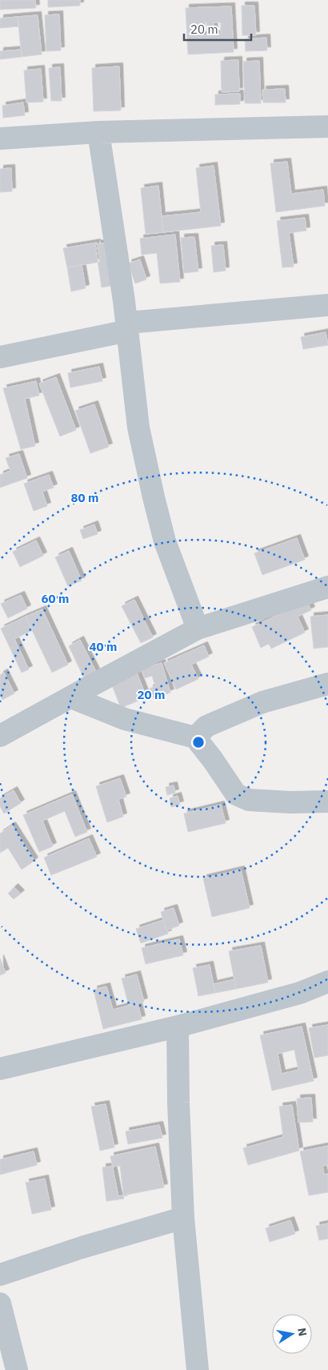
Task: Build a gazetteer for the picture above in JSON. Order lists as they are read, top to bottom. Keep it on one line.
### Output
{"scale_bar":"20 m","north":"right","rings":["80 m","60 m","40 m","20 m"]}
